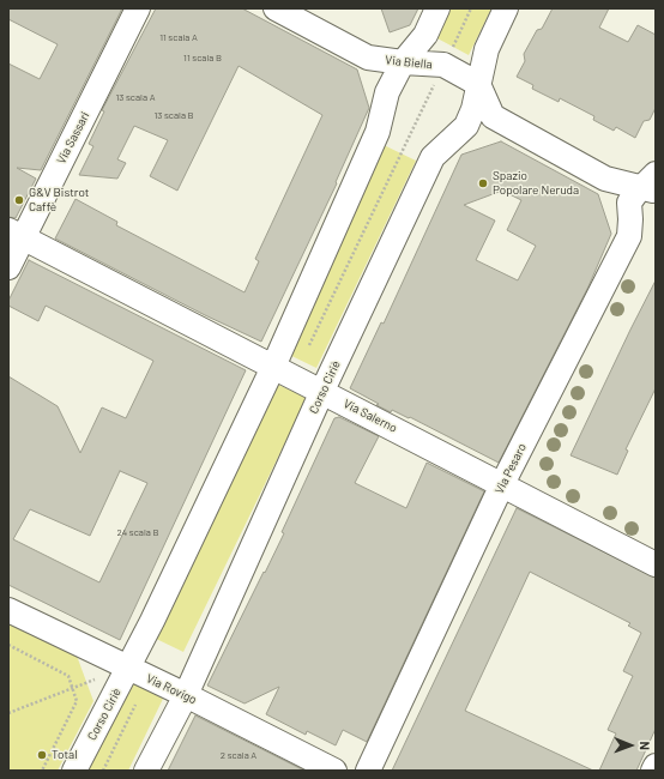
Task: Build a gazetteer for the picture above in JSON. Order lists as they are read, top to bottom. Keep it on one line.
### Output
{"streets":{"street":["Via Biella","Via Sassari","Corso Ciriè","Via Salerno","Via Pesaro","Via Rovigo"]},"crossings":[["Via Biella","Corso Ciriè"],["Via Sassari","Via Salerno"],["Corso Ciriè","Via Salerno"],["Corso Ciriè","Via Rovigo"],["Via Salerno","Via Pesaro"]],"places":["Spazio Popolare Neruda","G&V Bistrot Caffè","Total"],"house_numbers":["11 scala A","11 scala B","13 scala A","13 scala B","24 scala B","2 scala A"],"north":"right"}
